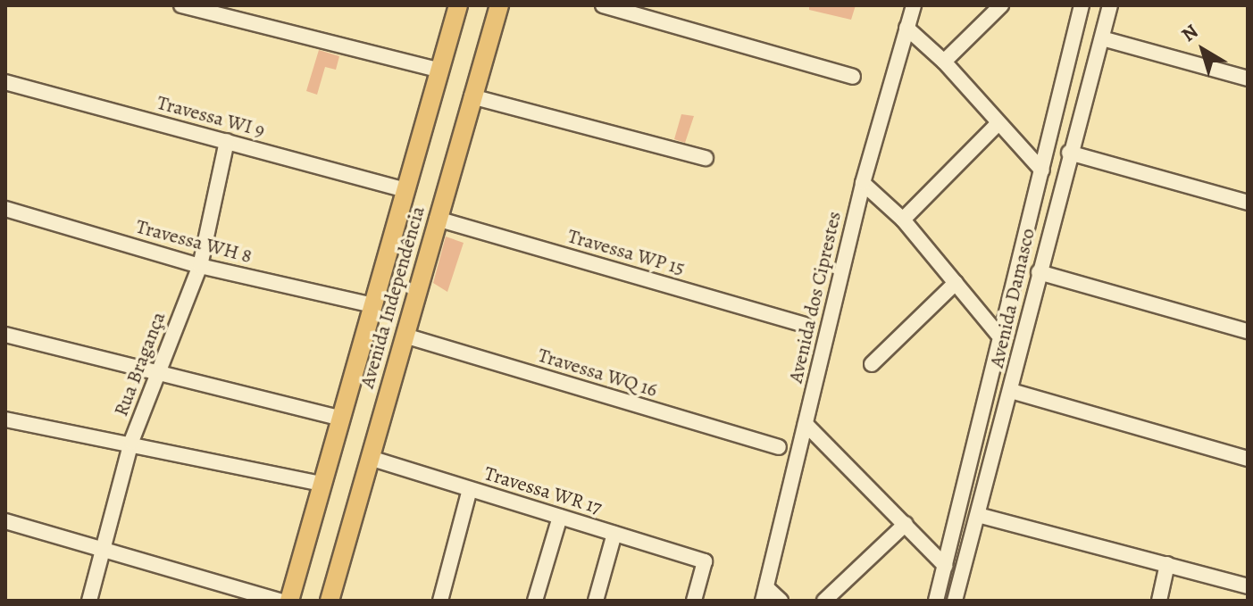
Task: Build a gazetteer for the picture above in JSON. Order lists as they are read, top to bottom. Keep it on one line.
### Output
{"streets":{"main road":["Avenida Independência"],"street":["Travessa WI 9","Travessa WH 8","Travessa WP 15","Avenida dos Ciprestes","Avenida Damasco","Rua Bragança","Travessa WQ 16","Travessa WR 17"]},"crossings":[["Travessa WI 9","Avenida Independência"],["Travessa WI 9","Rua Bragança"],["Travessa WH 8","Avenida Independência"],["Travessa WH 8","Rua Bragança"],["Travessa WP 15","Avenida Independência"],["Avenida Independência","Travessa WQ 16"],["Avenida Independência","Travessa WR 17"]],"north":"top left"}
